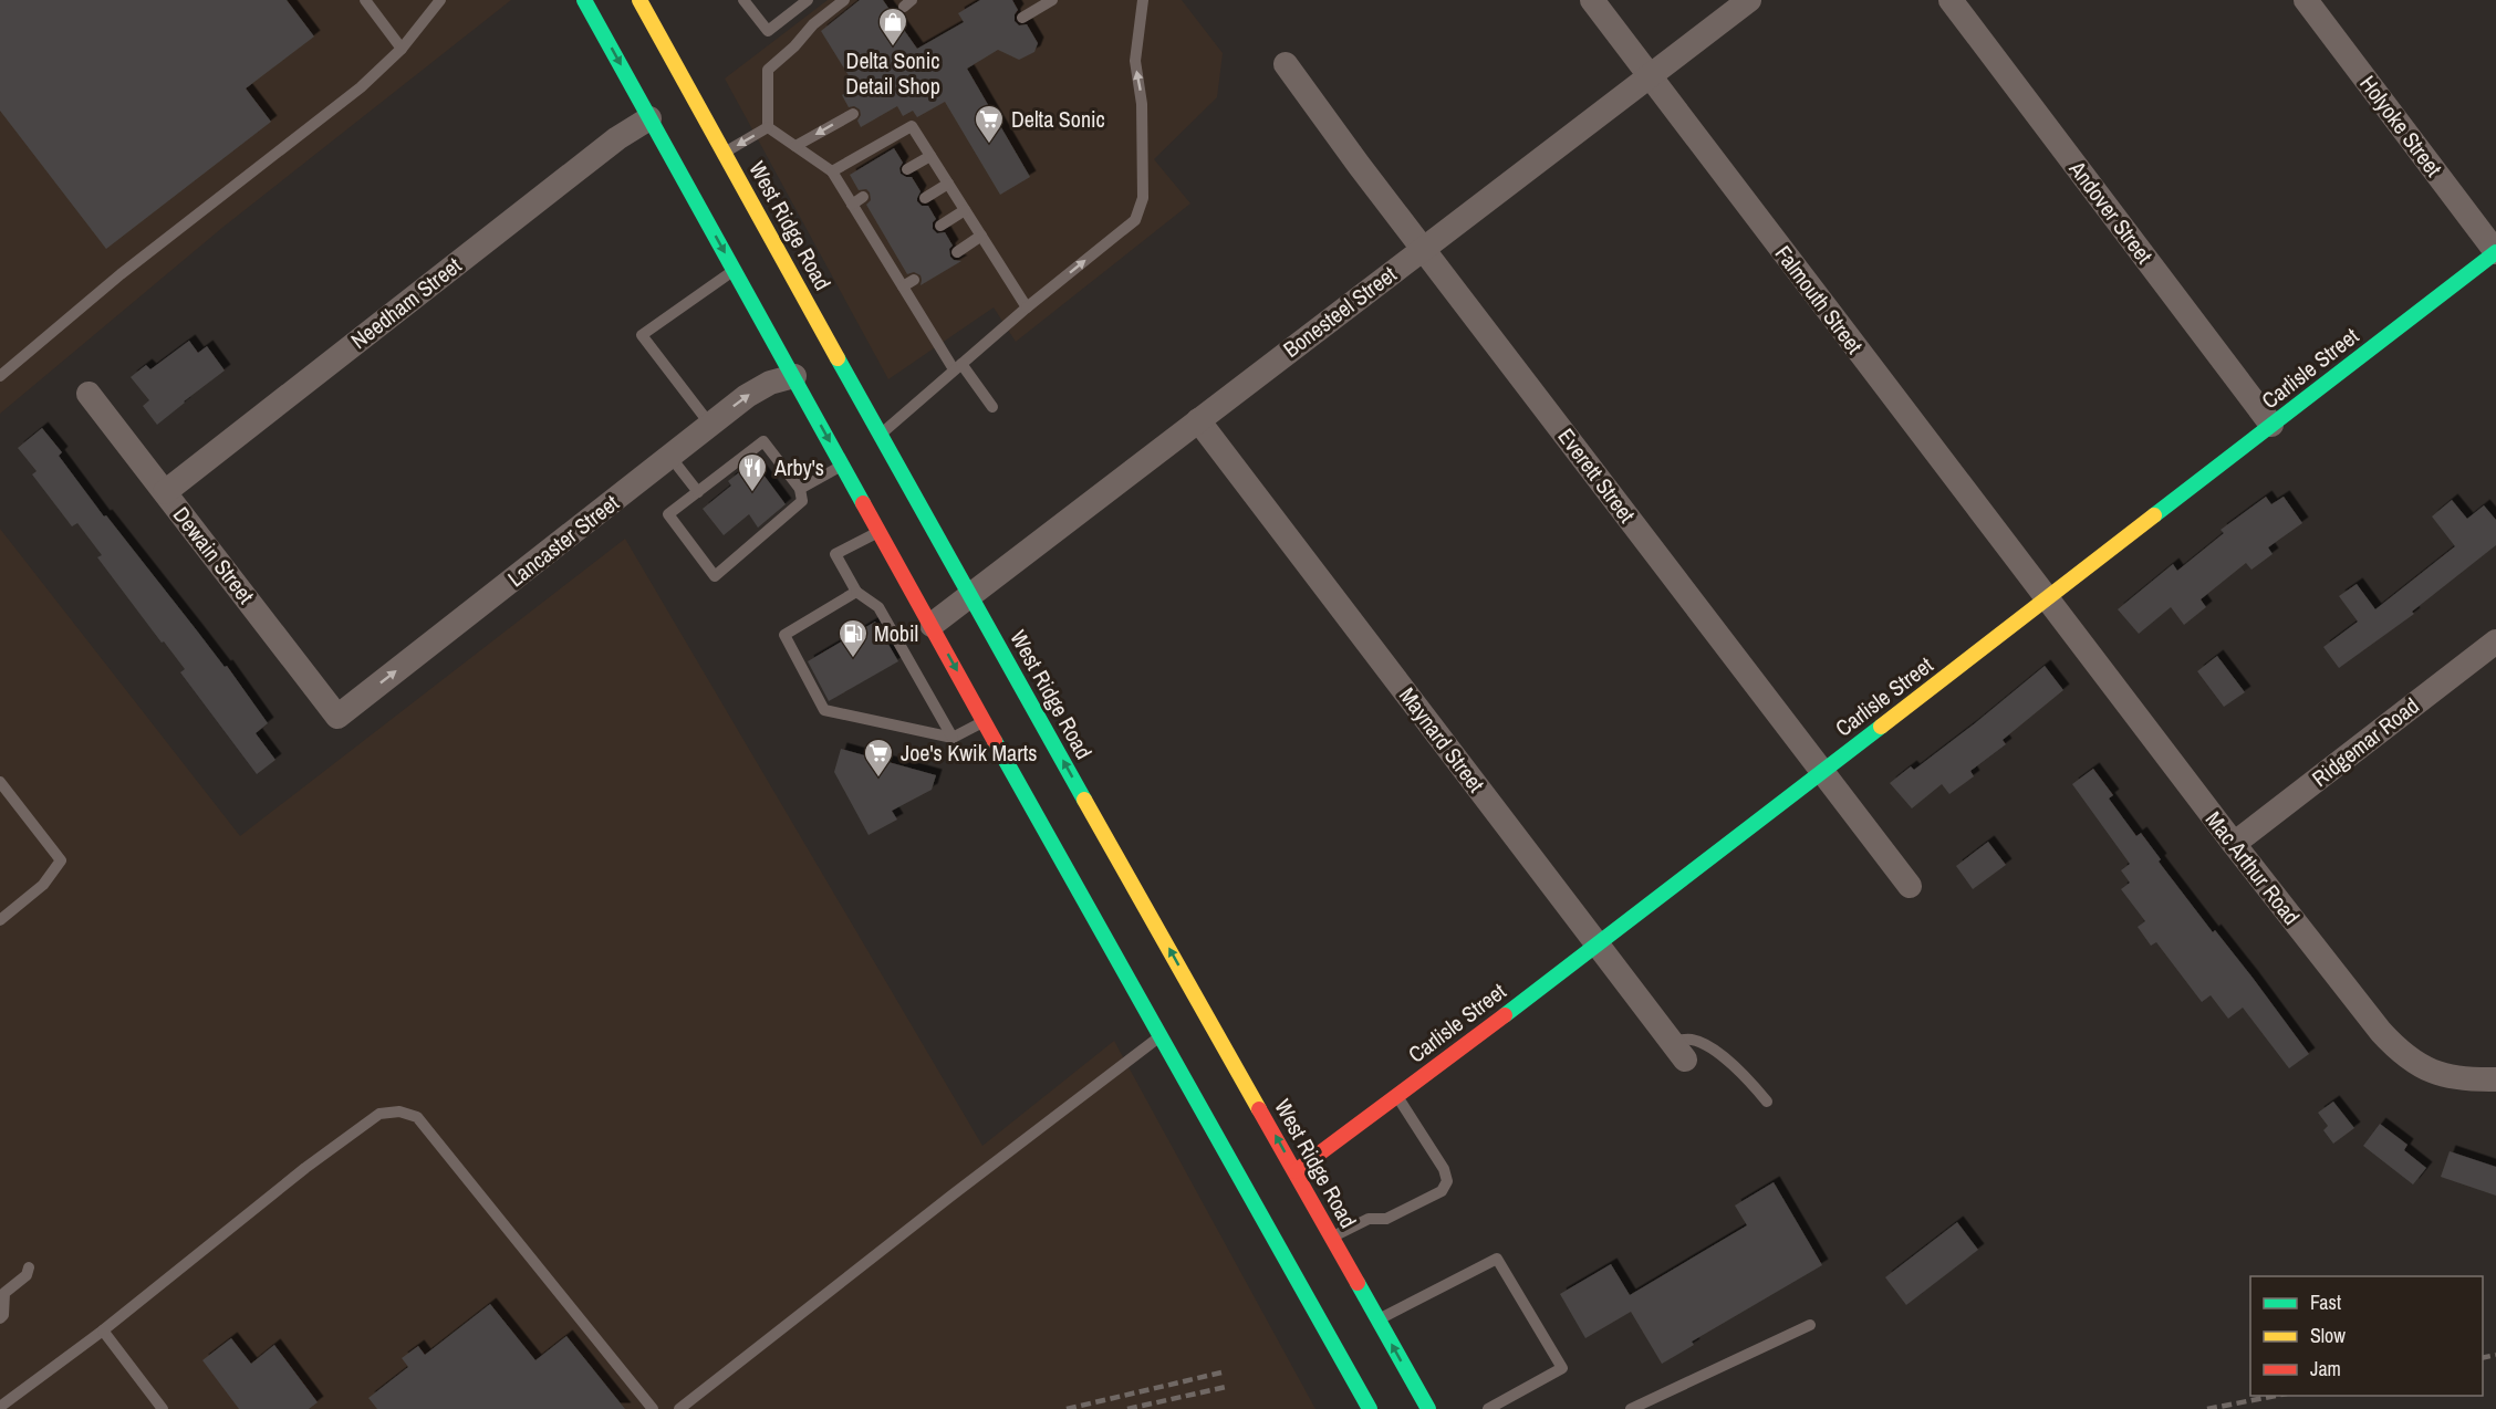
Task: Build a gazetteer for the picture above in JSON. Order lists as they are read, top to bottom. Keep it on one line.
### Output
{"streets":{"main road":["West Ridge Road","Carlisle Street"],"street":["Holyoke Street","Andover Street","Falmouth Street","Needham Street","Bonesteel Street","Everett Street","Lancaster Street","Dewain Street","Maynard Street","Ridgemar Road","Mac Arthur Road"]},"crossings":[["Holyoke Street","Carlisle Street"],["Andover Street","Carlisle Street"],["West Ridge Road","Bonesteel Street"],["West Ridge Road","Carlisle Street"],["Falmouth Street","Bonesteel Street"],["Falmouth Street","Carlisle Street"],["Falmouth Street","Mac Arthur Road"],["Needham Street","Dewain Street"],["Bonesteel Street","Everett Street"],["Bonesteel Street","Maynard Street"],["Carlisle Street","Everett Street"],["Carlisle Street","Maynard Street"],["Carlisle Street","Mac Arthur Road"],["Lancaster Street","Dewain Street"],["Ridgemar Road","Mac Arthur Road"]],"one_way":["Lancaster Street"],"places":{"shop":["Delta Sonic Detail Shop"],"supermarket":["Delta Sonic","Joe's Kwik Marts"],"restaurant":["Arby's"],"fuel station":["Mobil"]},"legend":["Fast","Slow","Jam"]}
